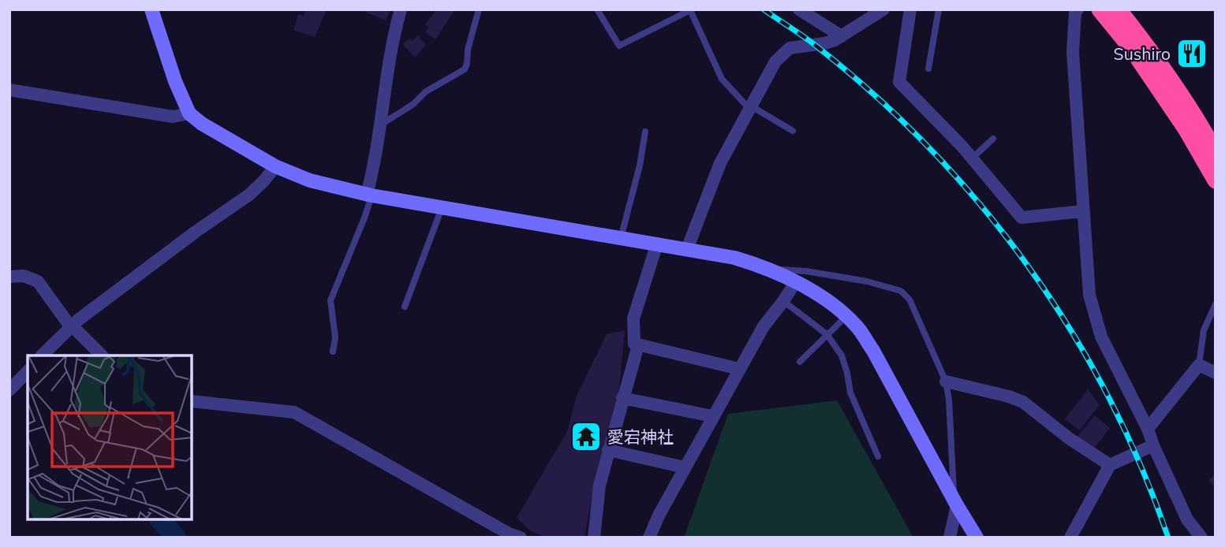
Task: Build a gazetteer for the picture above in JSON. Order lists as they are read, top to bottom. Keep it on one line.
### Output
{"places":{"restaurant":["Sushiro"],"temple":["愛宕神社"]}}
